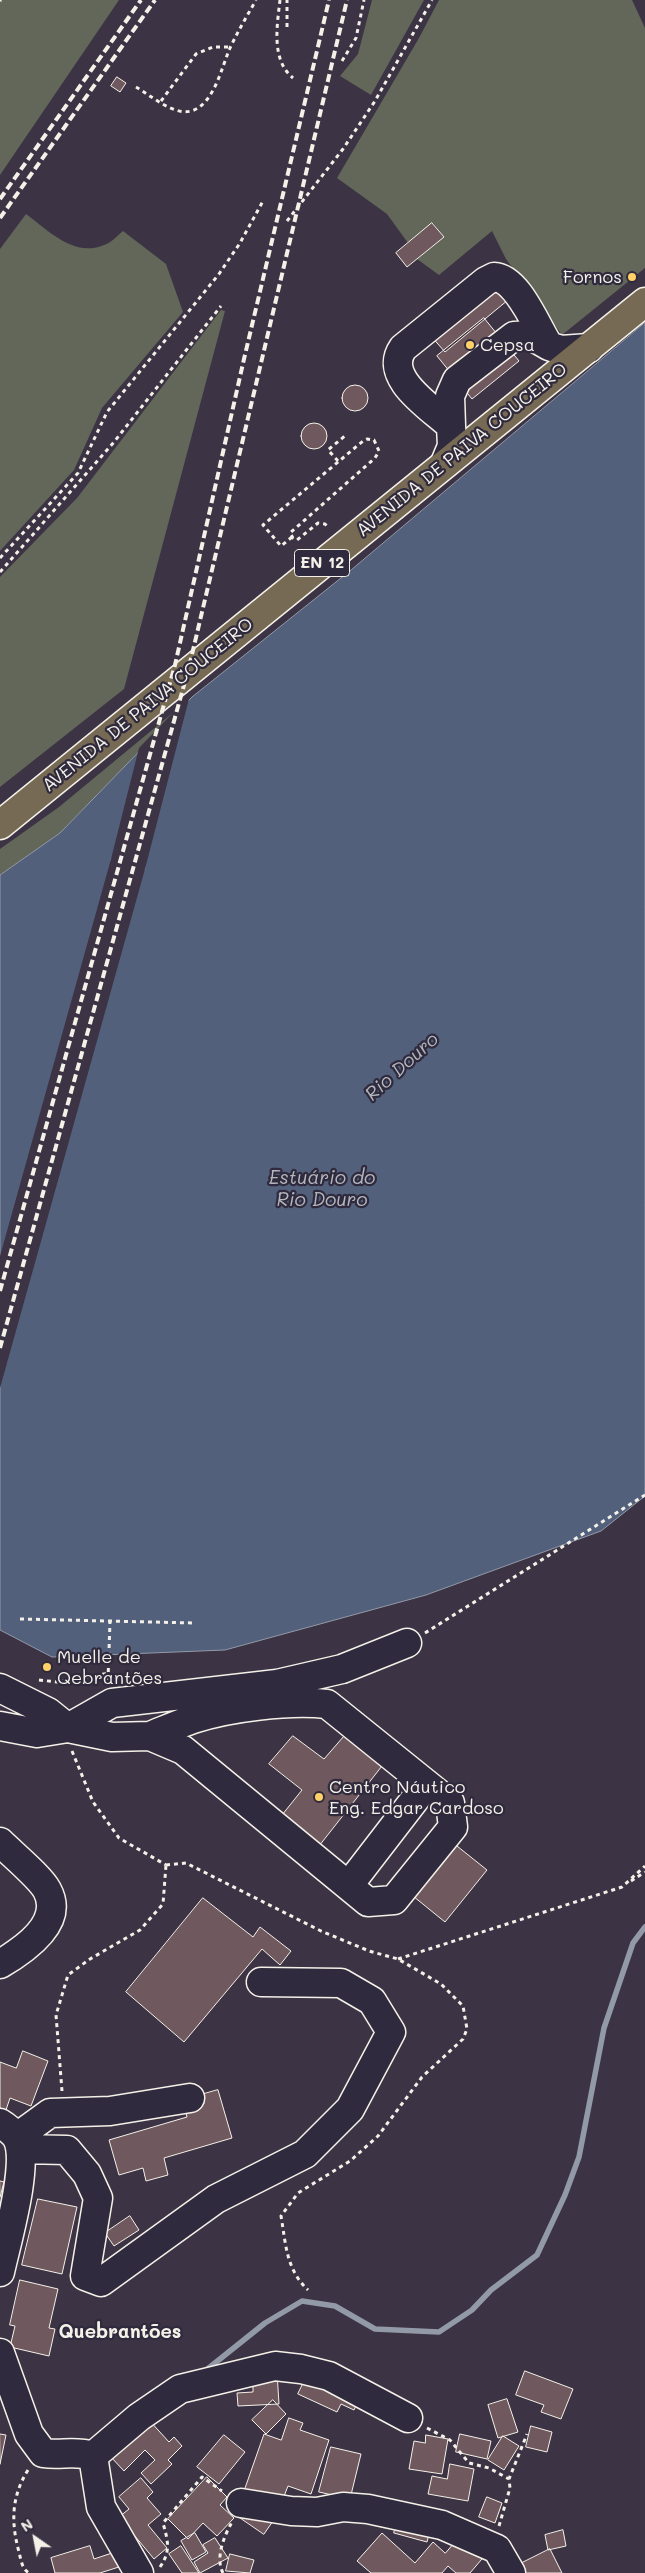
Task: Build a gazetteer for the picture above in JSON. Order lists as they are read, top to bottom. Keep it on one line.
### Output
{"streets":{"main road":["AVENIDA DE PAIVA COUCEIRO","EN 12"]},"districts":["Quebrantões"],"water":["Rio Douro","Estuário do Rio Douro"],"places":["Fornos","Cepsa","Muelle de Qebrantões","Centro Náutico Eng. Edgar Cardoso"],"north":"top left"}
